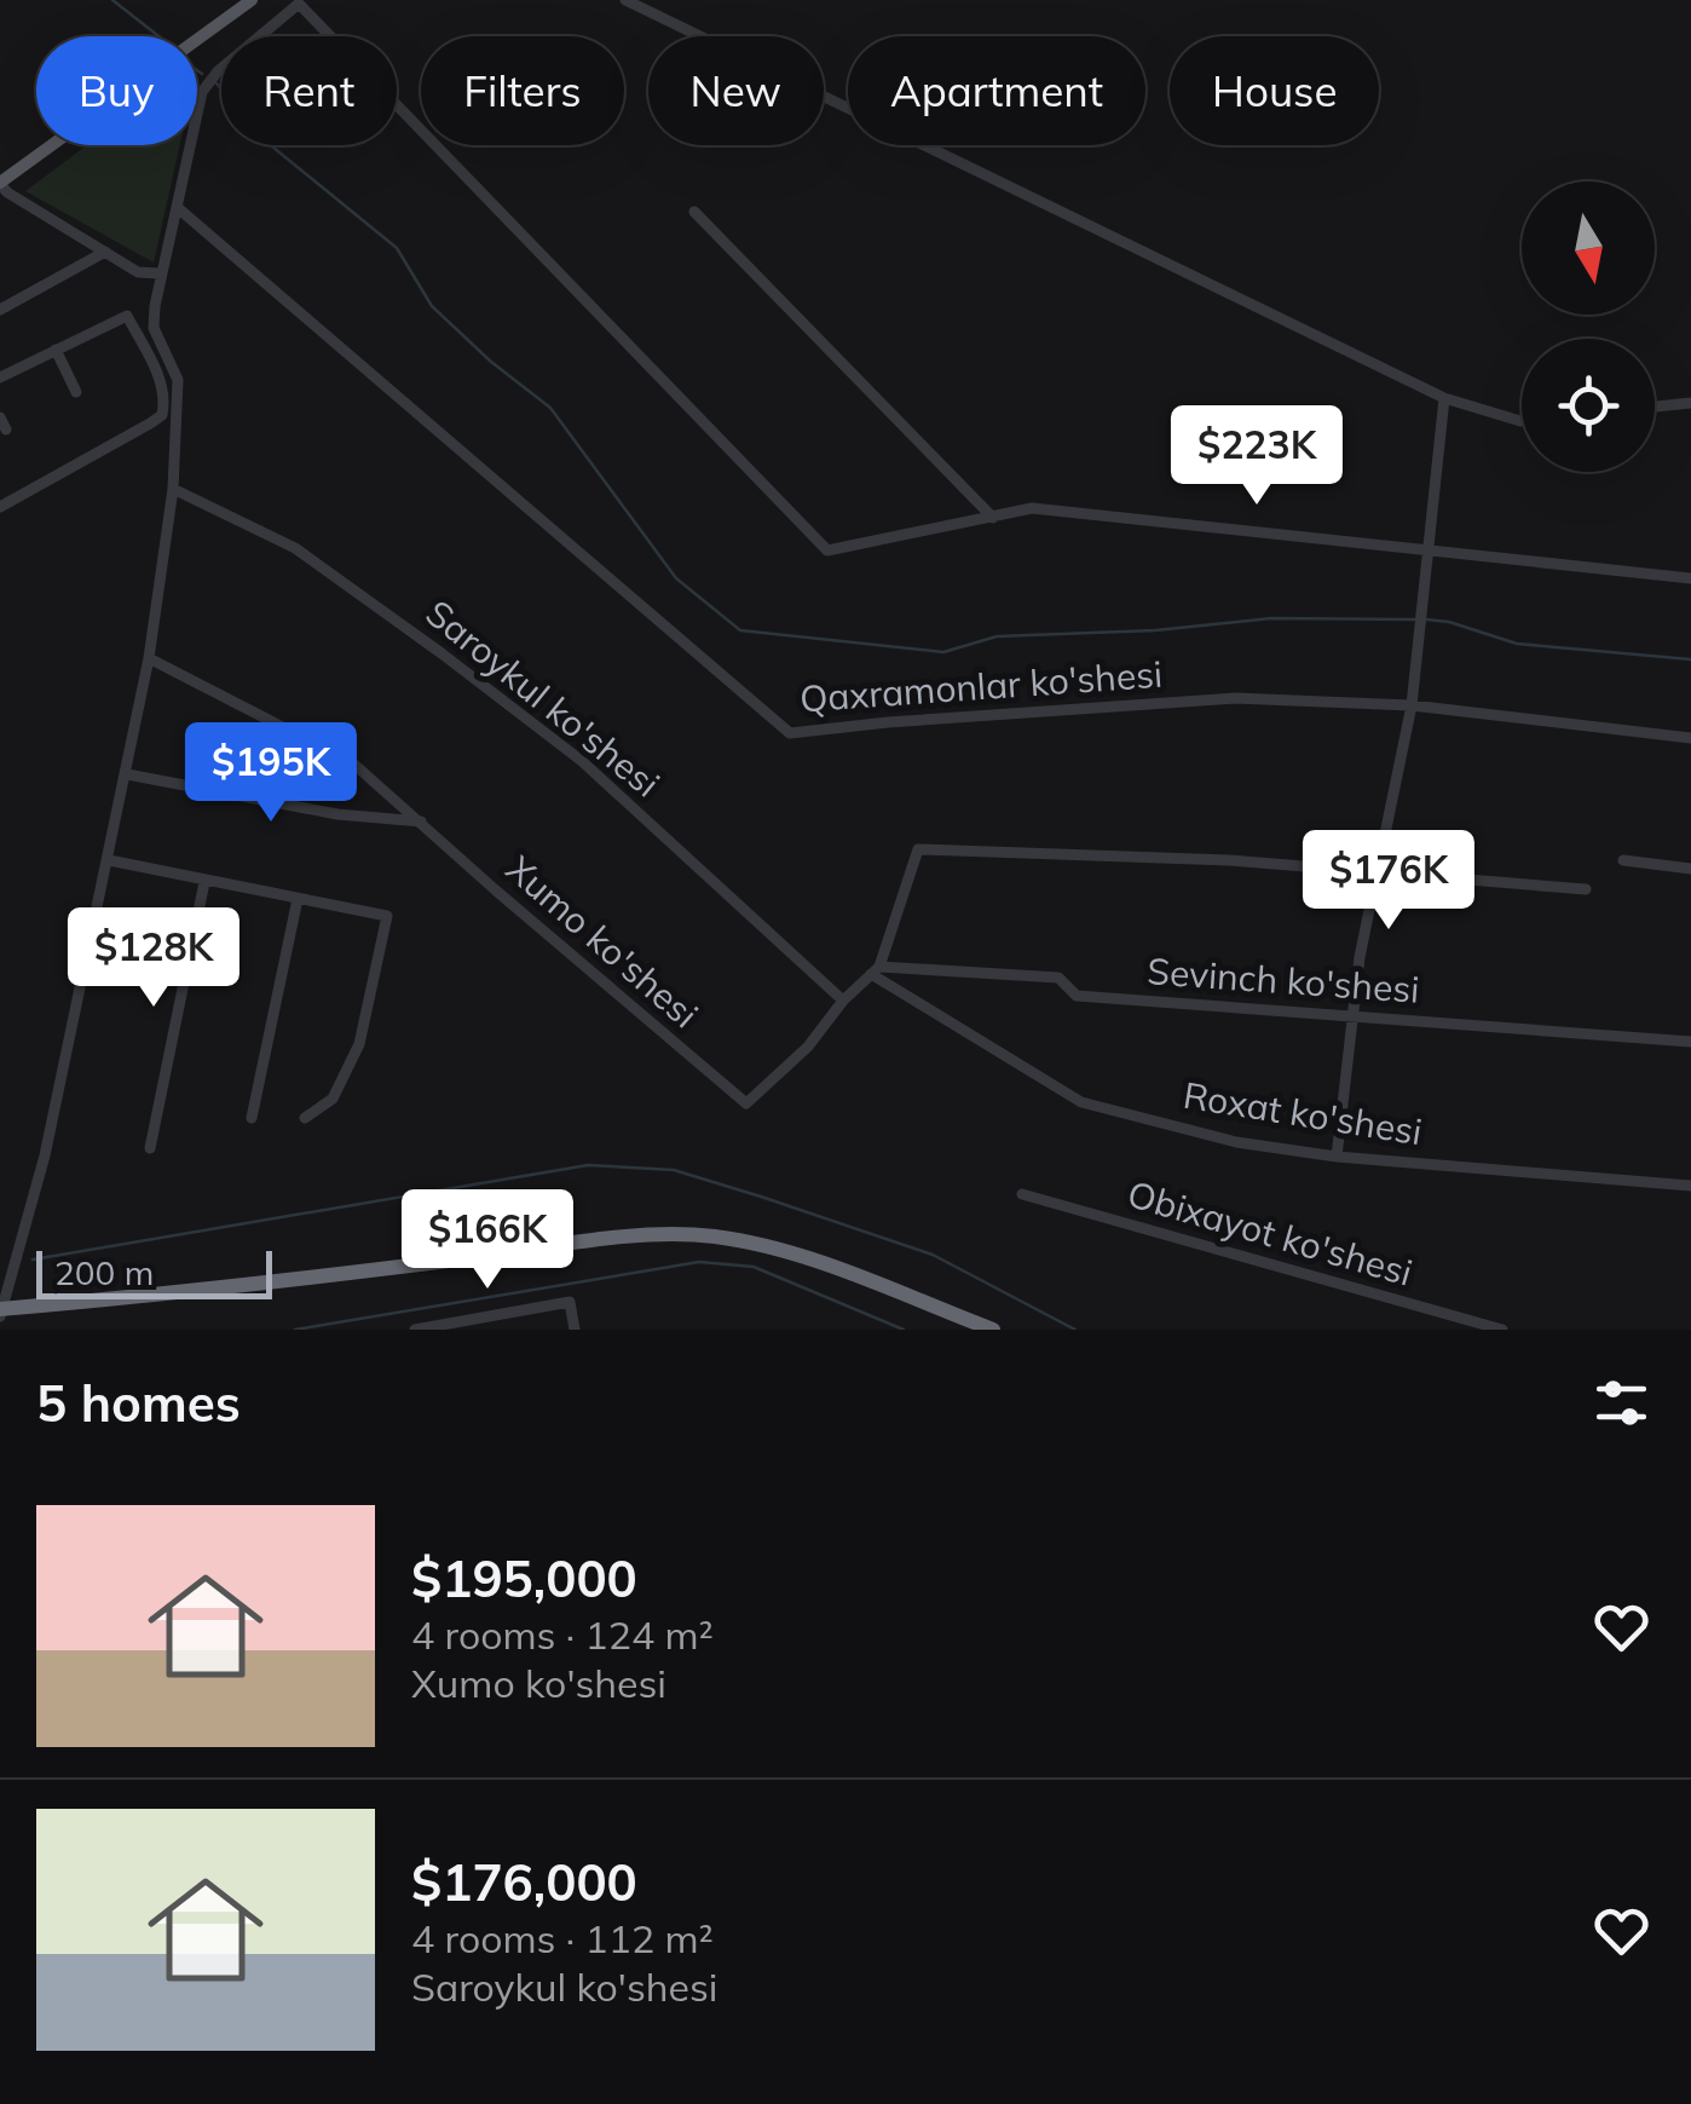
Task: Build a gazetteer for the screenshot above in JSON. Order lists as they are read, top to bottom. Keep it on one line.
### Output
{"streets":{"street":["Qaxramonlar ko'shesi","Saroykul ko'shesi","Xumo ko'shesi","Sevinch ko'shesi","Roxat ko'shesi","Obixayot ko'shesi"]},"crossings":[["Saroykul ko'shesi","Xumo ko'shesi"],["Sevinch ko'shesi","Roxat ko'shesi"]],"scale_bar":"200 m","north":"bottom","page":{"chip":["Buy","Rent","Filters","New","Apartment","House"],"price":["$223K","$195K","$176K","$128K","$166K"],"scale":"200 m","heading":"5 homes","list":[{"name":"$195,000","note":"4 rooms · 124 m² · Xumo ko'shesi"},{"name":"$176,000","note":"4 rooms · 112 m² · Saroykul ko'shesi"}]}}
